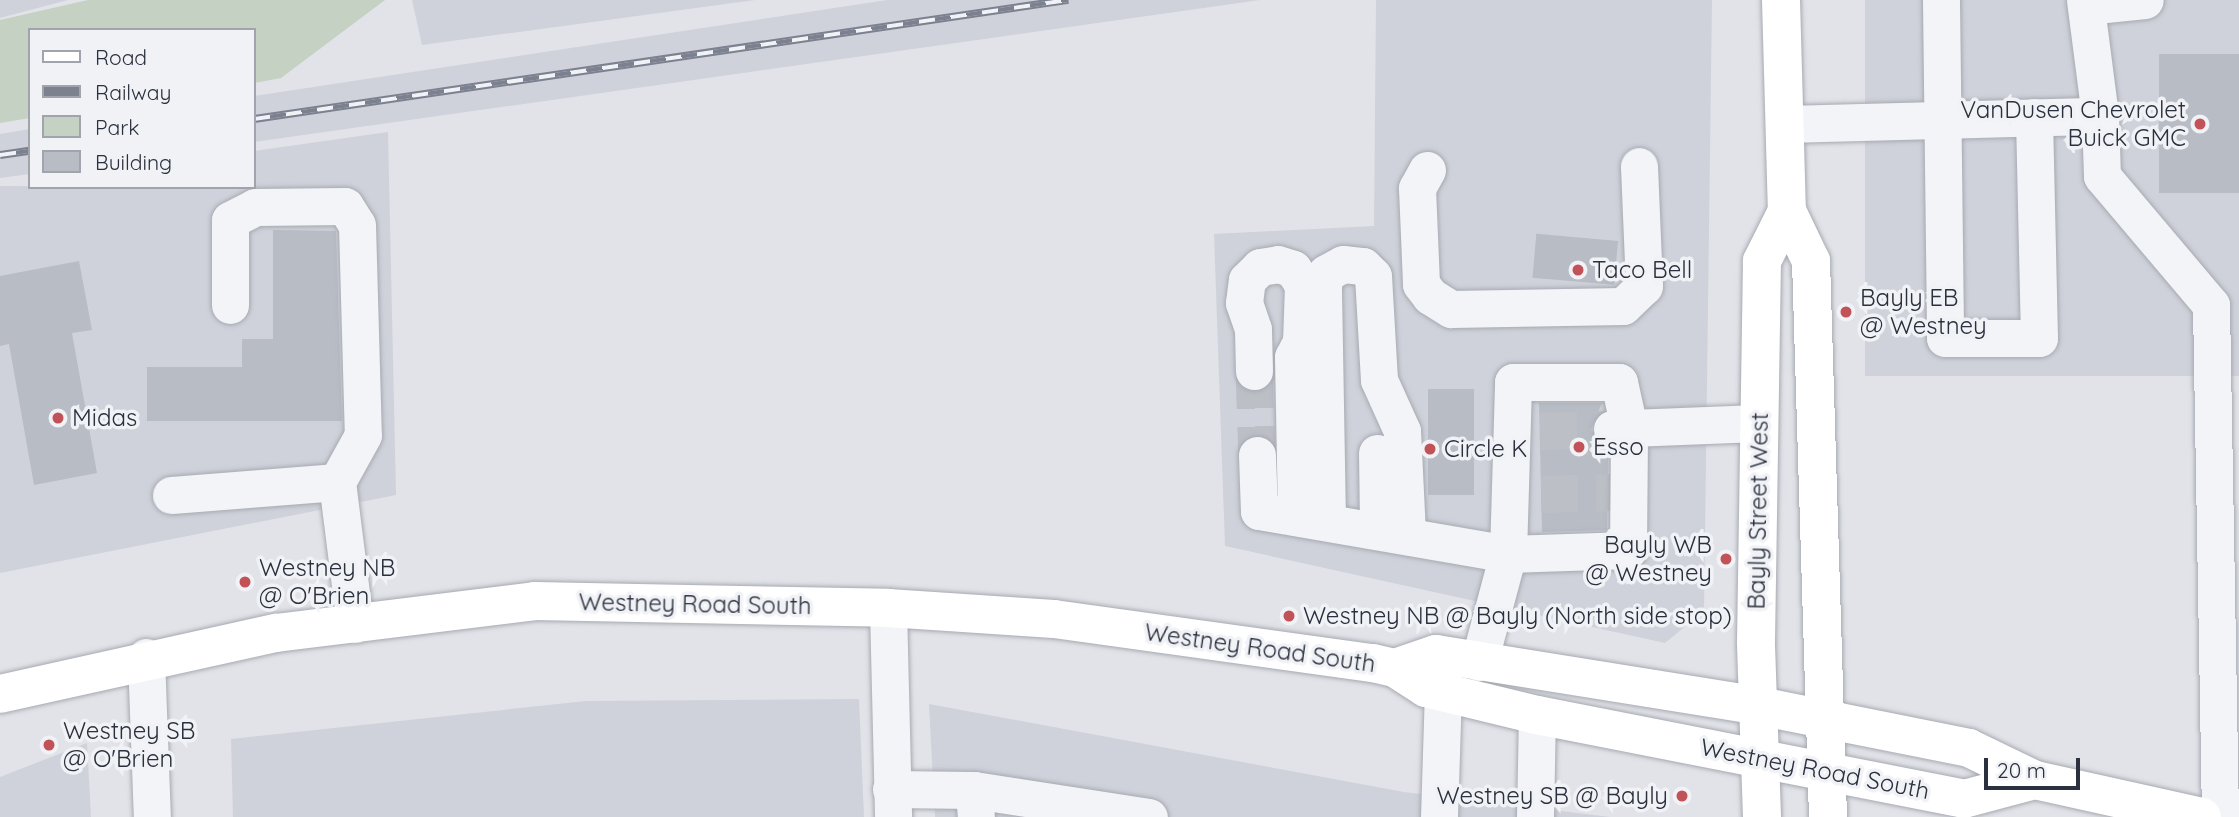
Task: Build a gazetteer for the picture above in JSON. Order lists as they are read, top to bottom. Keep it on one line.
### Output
{"streets":{"main road":["Bayly Street West","Westney Road South"]},"crossings":[["Bayly Street West","Westney Road South"]],"places":["VanDusen Chevrolet Buick GMC","Taco Bell","Bayly EB @ Westney","Midas","Esso","Circle K","Bayly WB @ Westney","Westney NB @ O'Brien","Westney NB @ Bayly (North side stop)","Westney SB @ O'Brien","Westney SB @ Bayly"],"legend":["Road","Railway","Park","Building"],"scale_bar":"20 m"}
